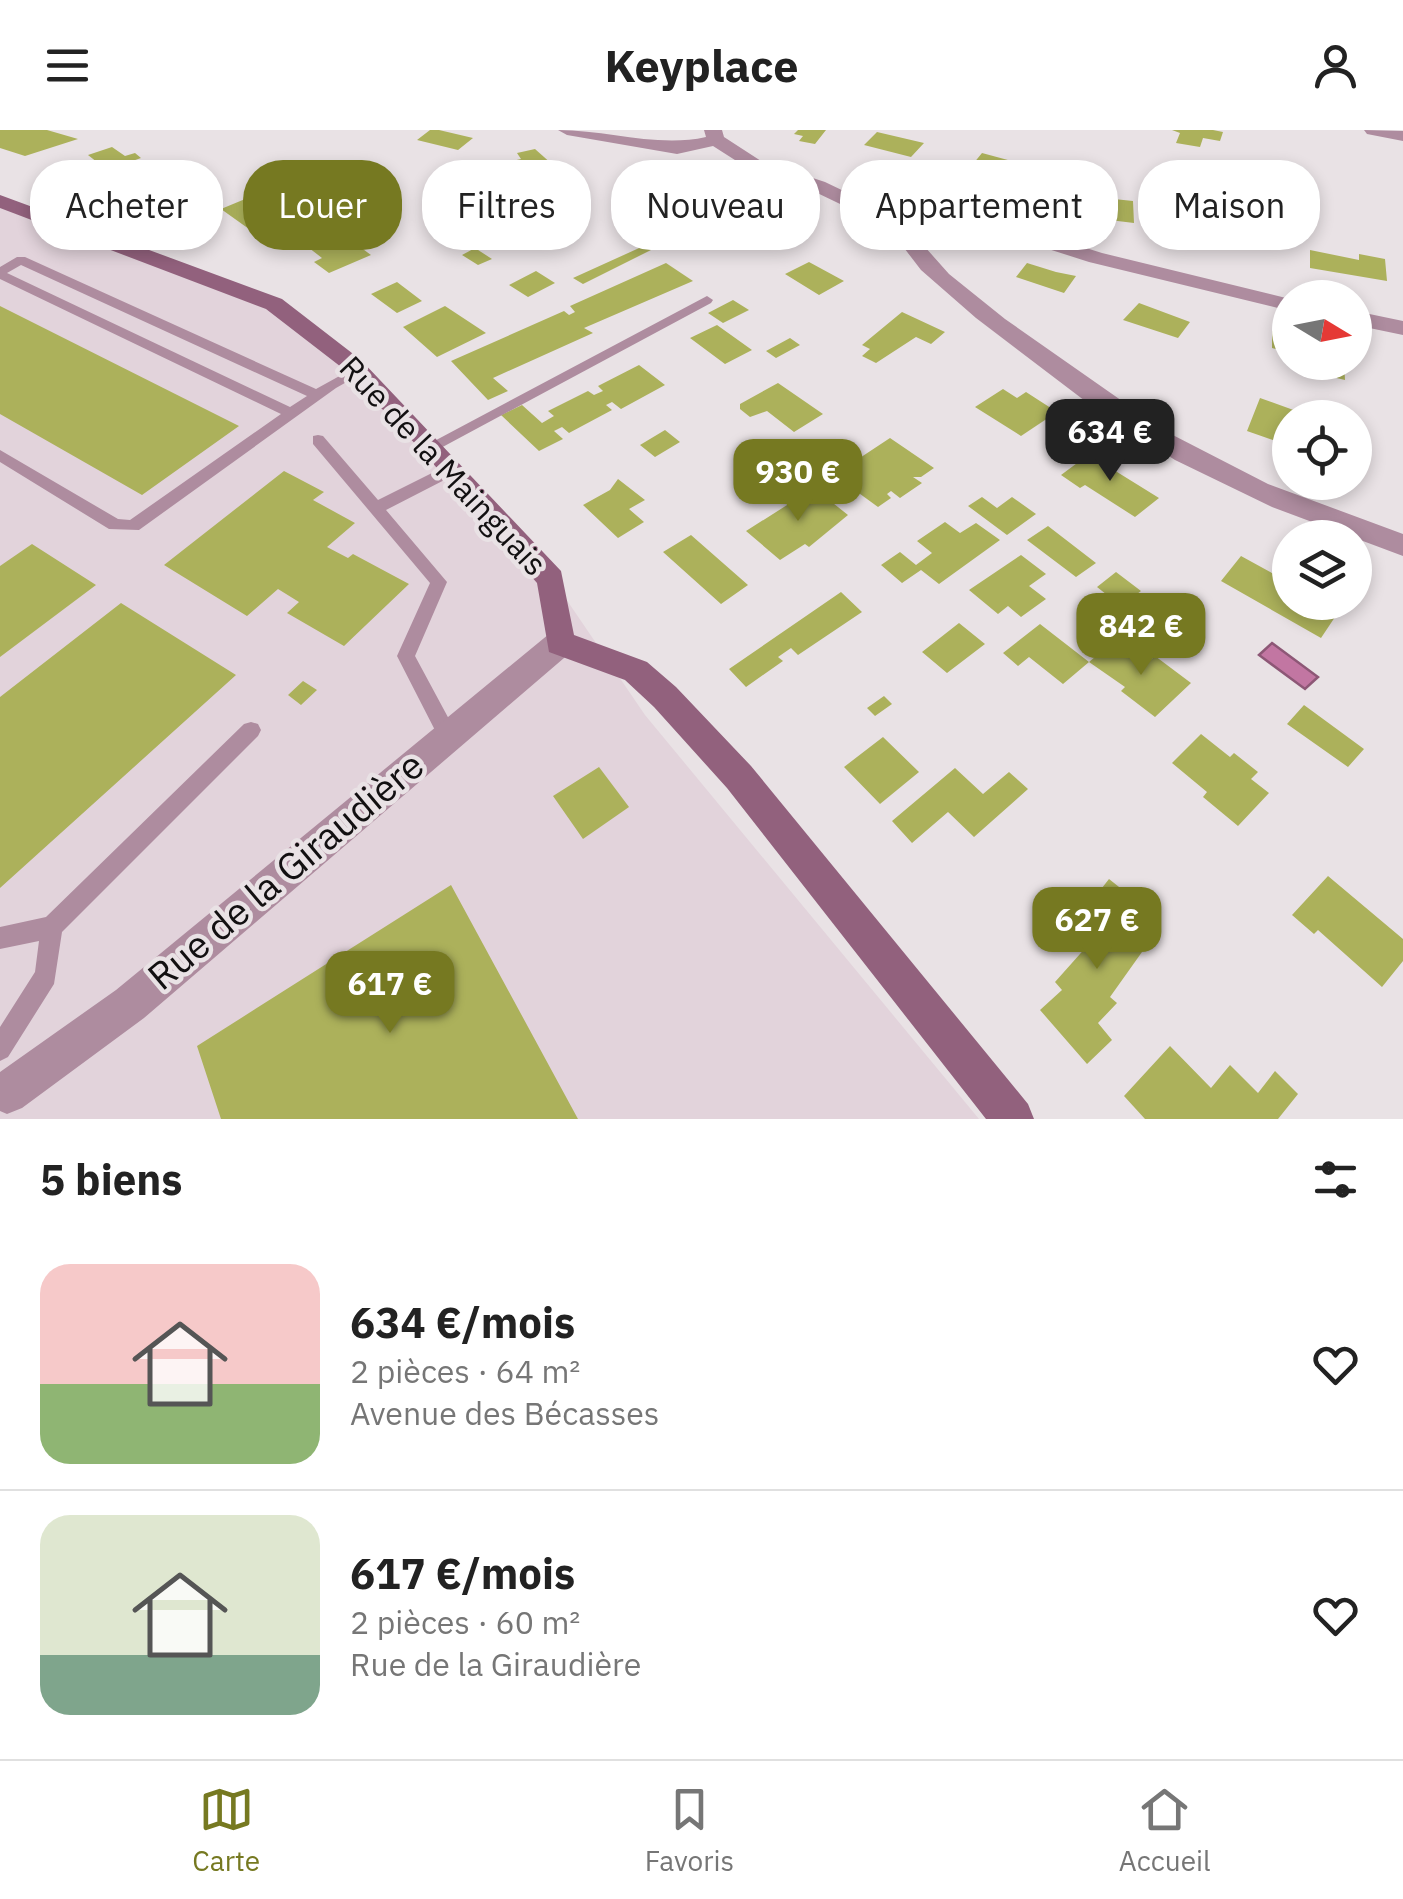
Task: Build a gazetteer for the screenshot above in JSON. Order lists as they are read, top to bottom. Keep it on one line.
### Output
{"streets":{"street":["Rue de la Mainguais","Rue de la Giraudière"]},"crossings":[["Rue de la Mainguais","Rue de la Giraudière"]],"north":"right","page":{"header":"Keyplace","chip":["Acheter","Louer","Filtres","Nouveau","Appartement","Maison"],"price":["634 €","930 €","842 €","627 €","617 €"],"heading":"5 biens","list":[{"name":"634 €/mois","note":"2 pièces · 64 m² · Avenue des Bécasses"},{"name":"617 €/mois","note":"2 pièces · 60 m² · Rue de la Giraudière"}],"tabs":["Carte","Favoris","Accueil"]}}
